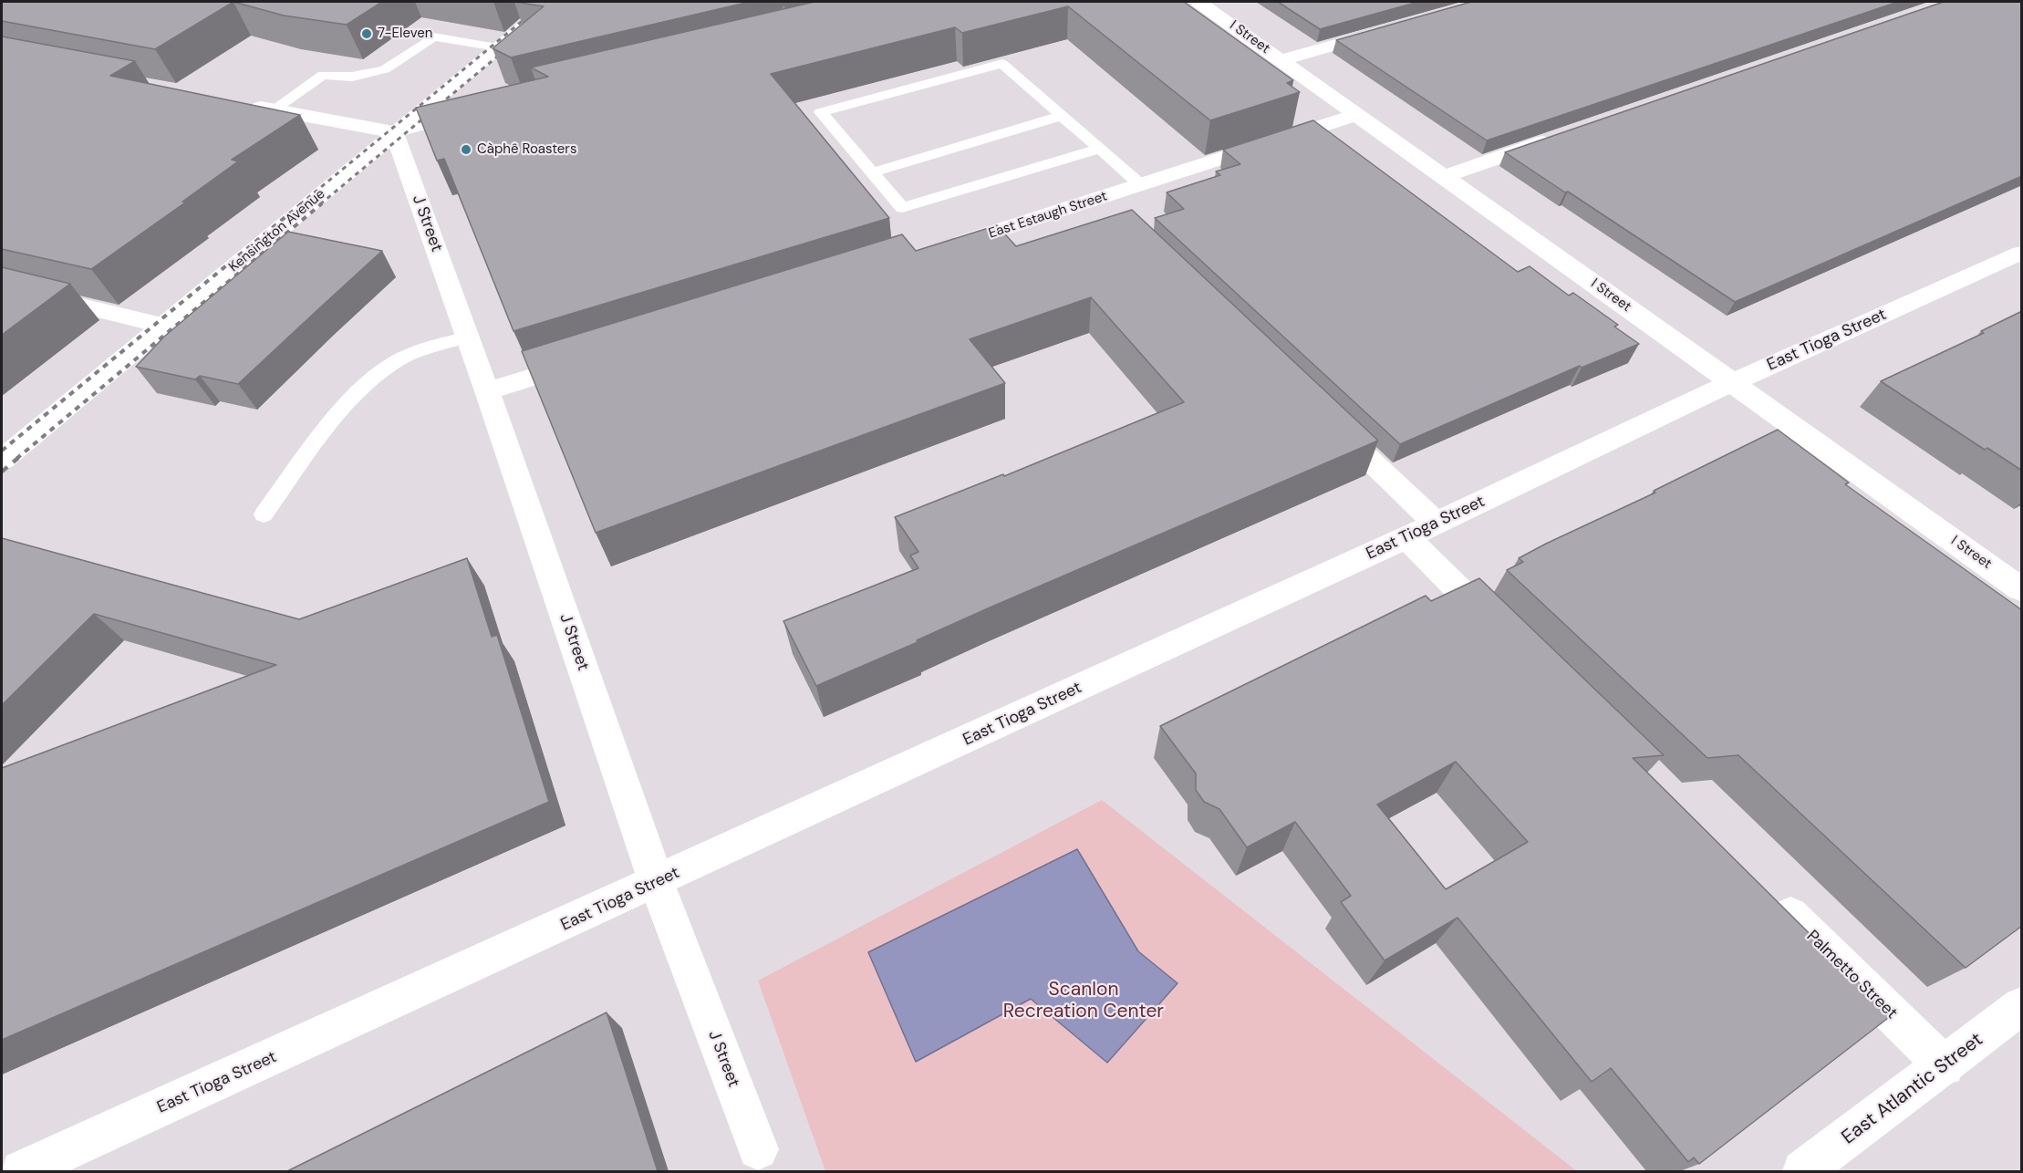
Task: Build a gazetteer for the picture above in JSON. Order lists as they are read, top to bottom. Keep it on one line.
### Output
{"streets":{"street":["I Street","East Estaugh Street","J Street","Kensington Avenue","East Tioga Street","Palmetto Street","East Atlantic Street"]},"crossings":[["I Street","East Estaugh Street"],["I Street","East Tioga Street"],["J Street","Kensington Avenue"],["J Street","East Tioga Street"],["Palmetto Street","East Atlantic Street"]],"parks":["Scanlon Recreation Center"],"places":["7-Eleven","Càphê Roasters"]}
